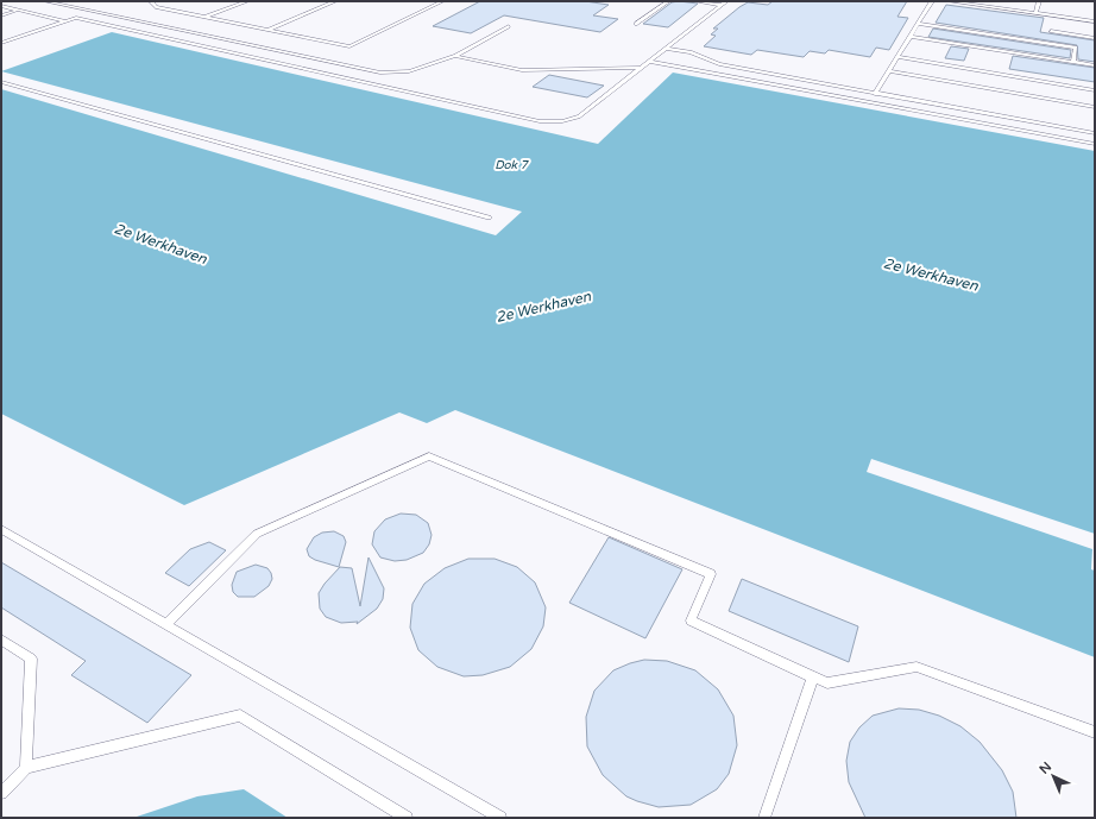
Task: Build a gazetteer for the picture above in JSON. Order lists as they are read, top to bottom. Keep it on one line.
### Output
{"water":["Dok 7","2e Werkhaven"],"north":"top left"}
